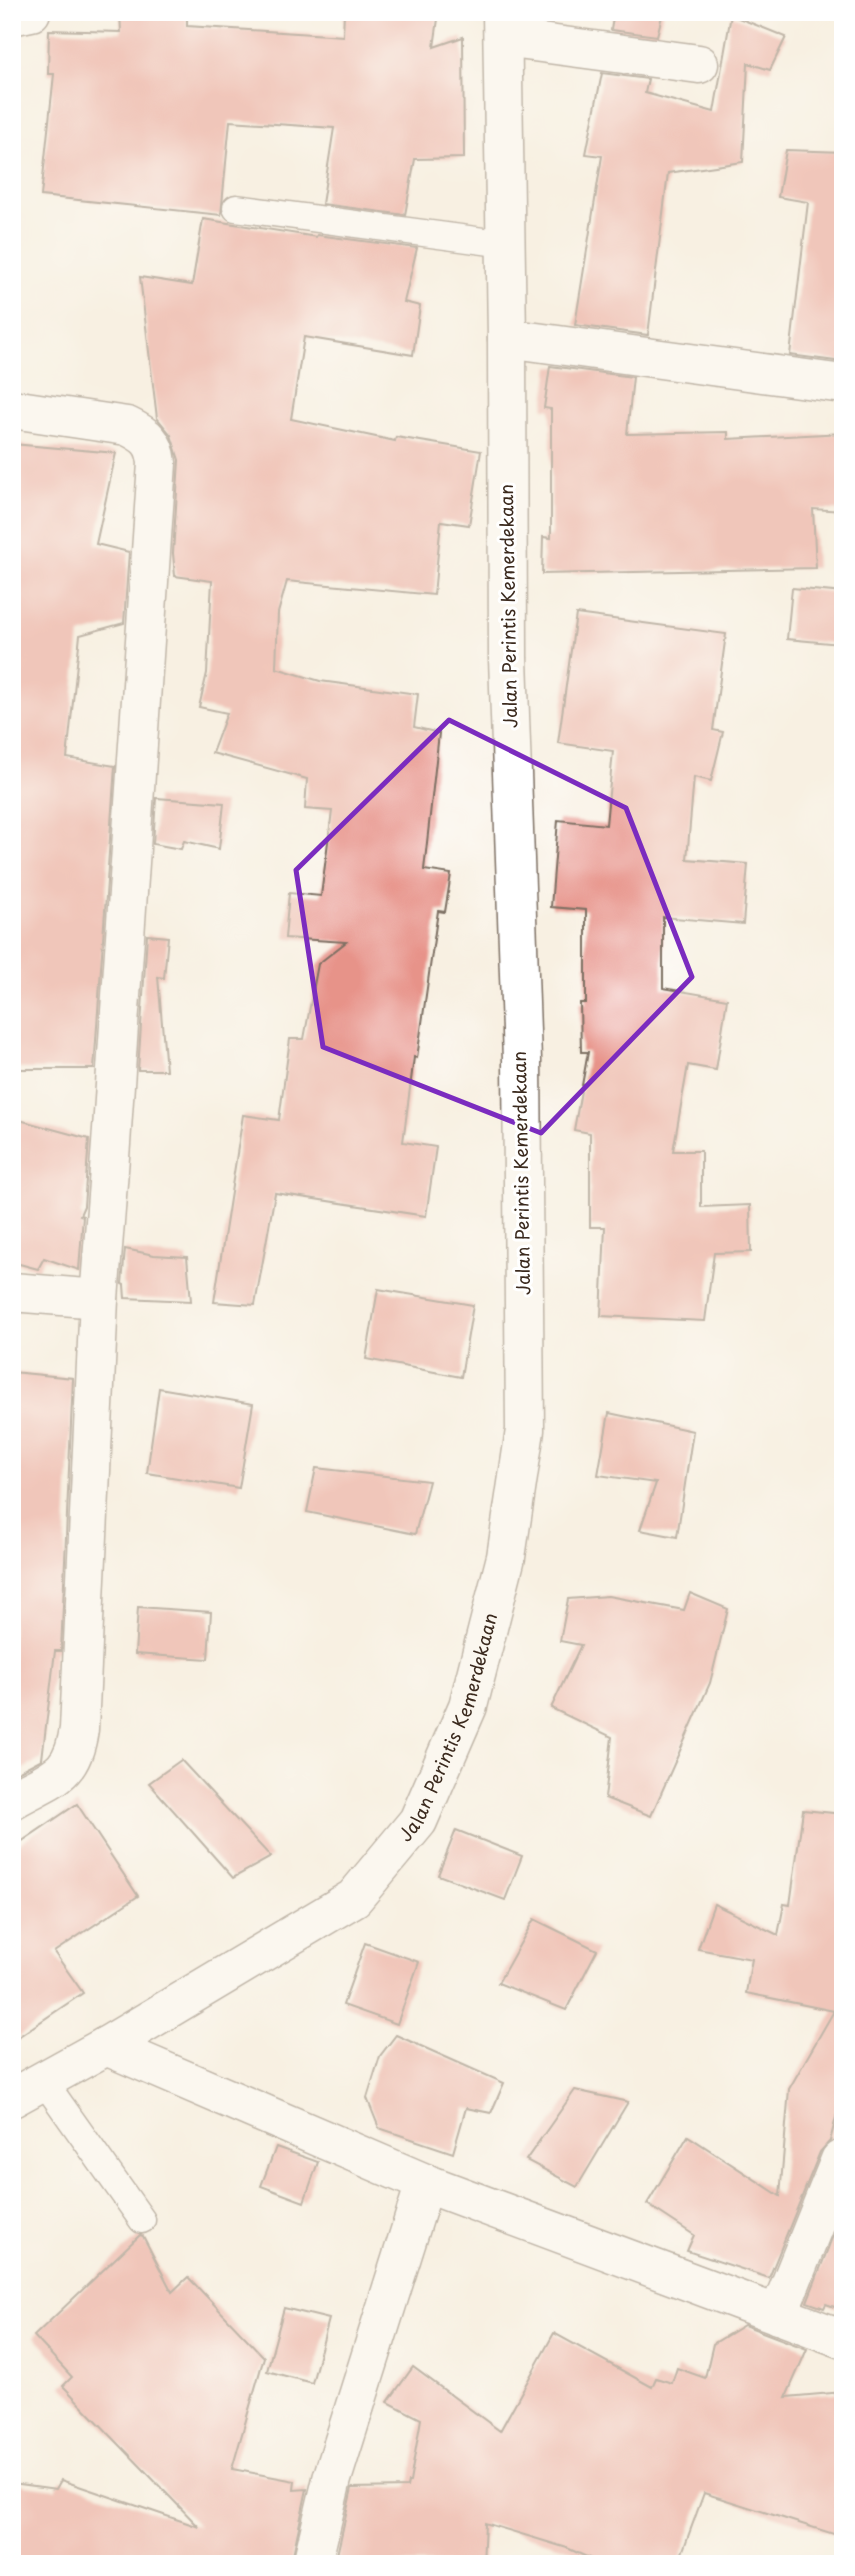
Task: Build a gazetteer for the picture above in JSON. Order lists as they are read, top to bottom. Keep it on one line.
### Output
{"streets":{"main road":["Jalan Perintis Kemerdekaan"]}}
